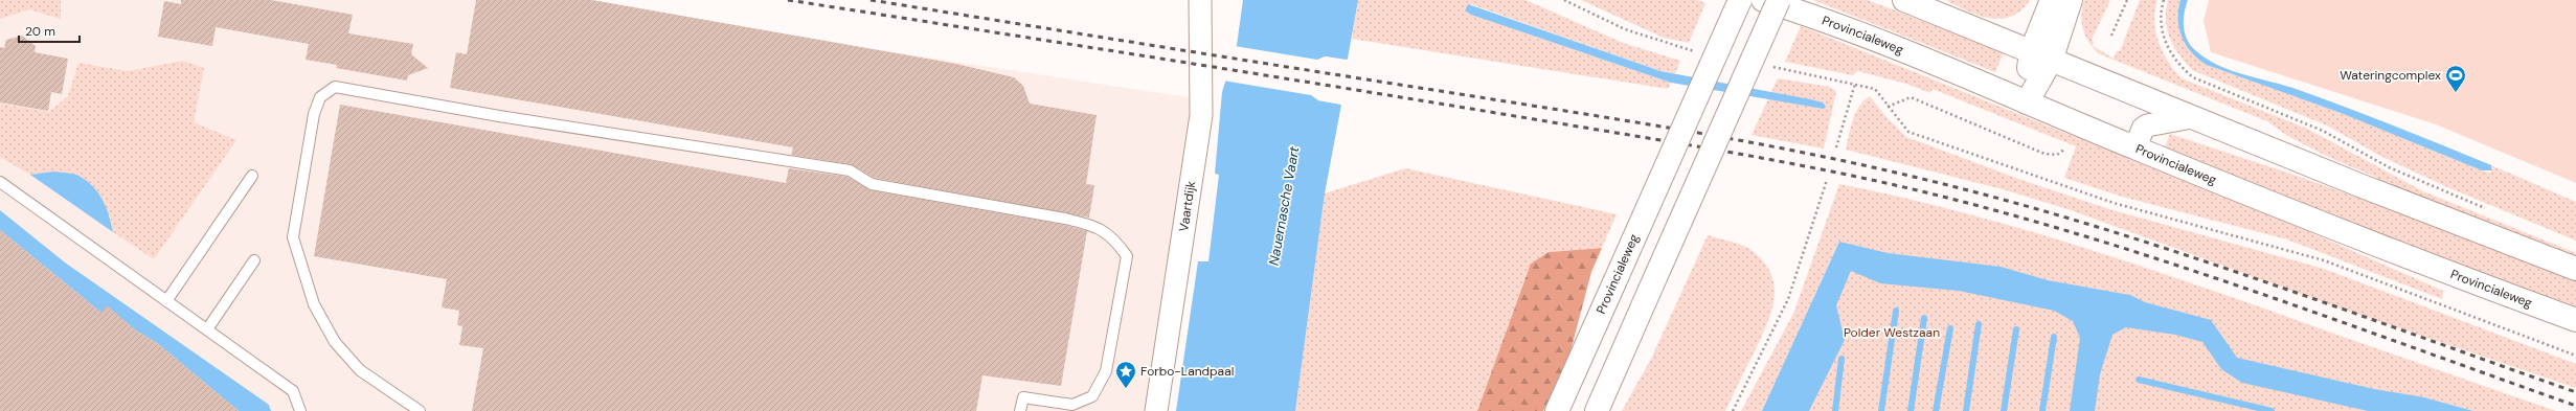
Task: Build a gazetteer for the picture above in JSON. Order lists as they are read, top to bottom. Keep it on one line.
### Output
{"streets":{"main road":["Provincialeweg"],"street":["Vaartdijk"]},"water":["Nauernasche Vaart"],"parks":["Polder Westzaan"],"places":{"sports":["Wateringcomplex"],"place":["Forbo-Landpaal"]},"scale_bar":"20 m"}
